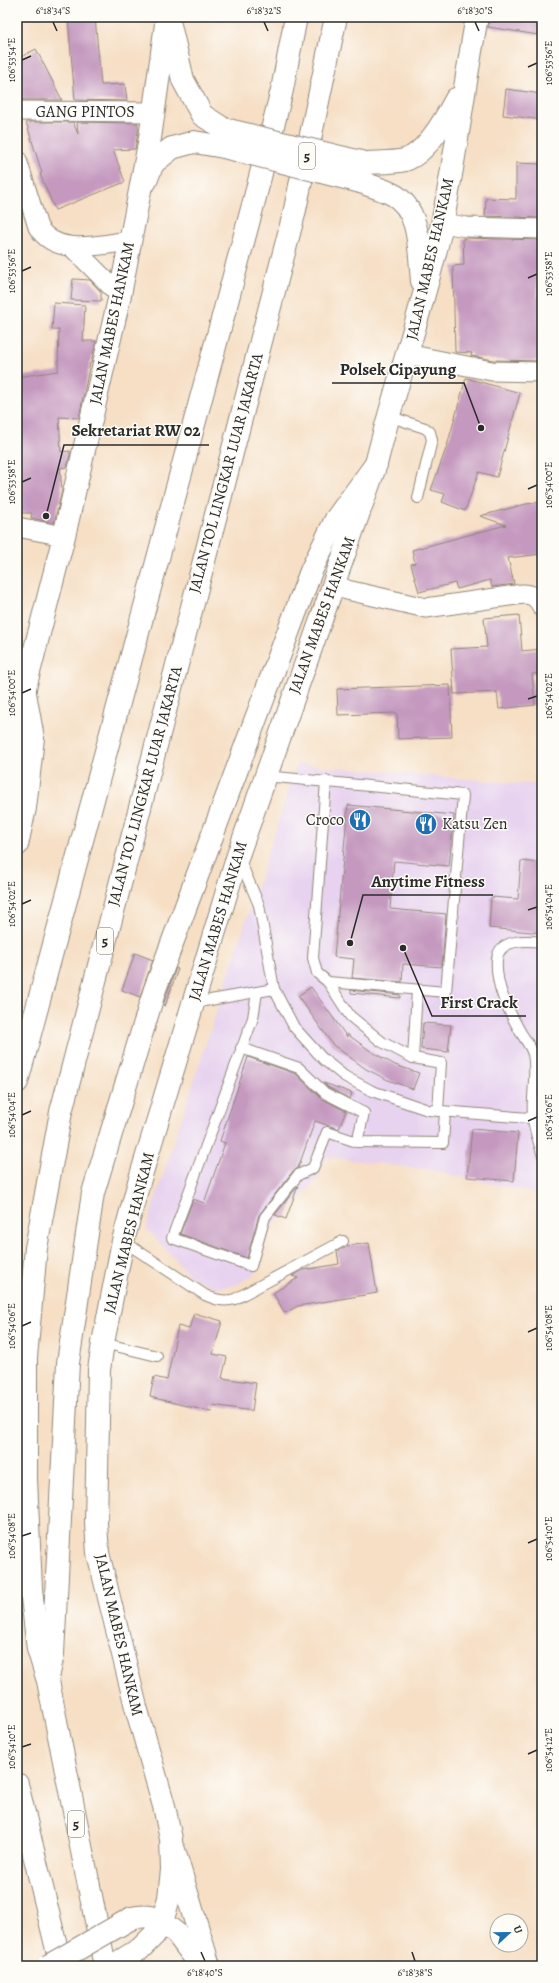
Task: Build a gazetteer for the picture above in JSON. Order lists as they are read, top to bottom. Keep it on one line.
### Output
{"streets":{"main road":["5","JALAN MABES HANKAM","JALAN TOL LINGKAR LUAR JAKARTA"],"street":["GANG PINTOS"]},"crossings":[["GANG PINTOS","JALAN MABES HANKAM"]],"places":{"other":["Polsek Cipayung","Sekretariat RW 02","Anytime Fitness","First Crack"],"restaurant":["Croco","Katsu Zen"]},"north":"right","coordinates":["6°18'34\"S","6°18'32\"S","6°18'30\"S","106°53'54\"E","106°53'56\"E","106°53'58\"E","106°54'00\"E","106°54'02\"E","106°54'04\"E","106°54'06\"E","106°54'08\"E","106°54'10\"E","106°54'12\"E","6°18'40\"S","6°18'38\"S"]}
